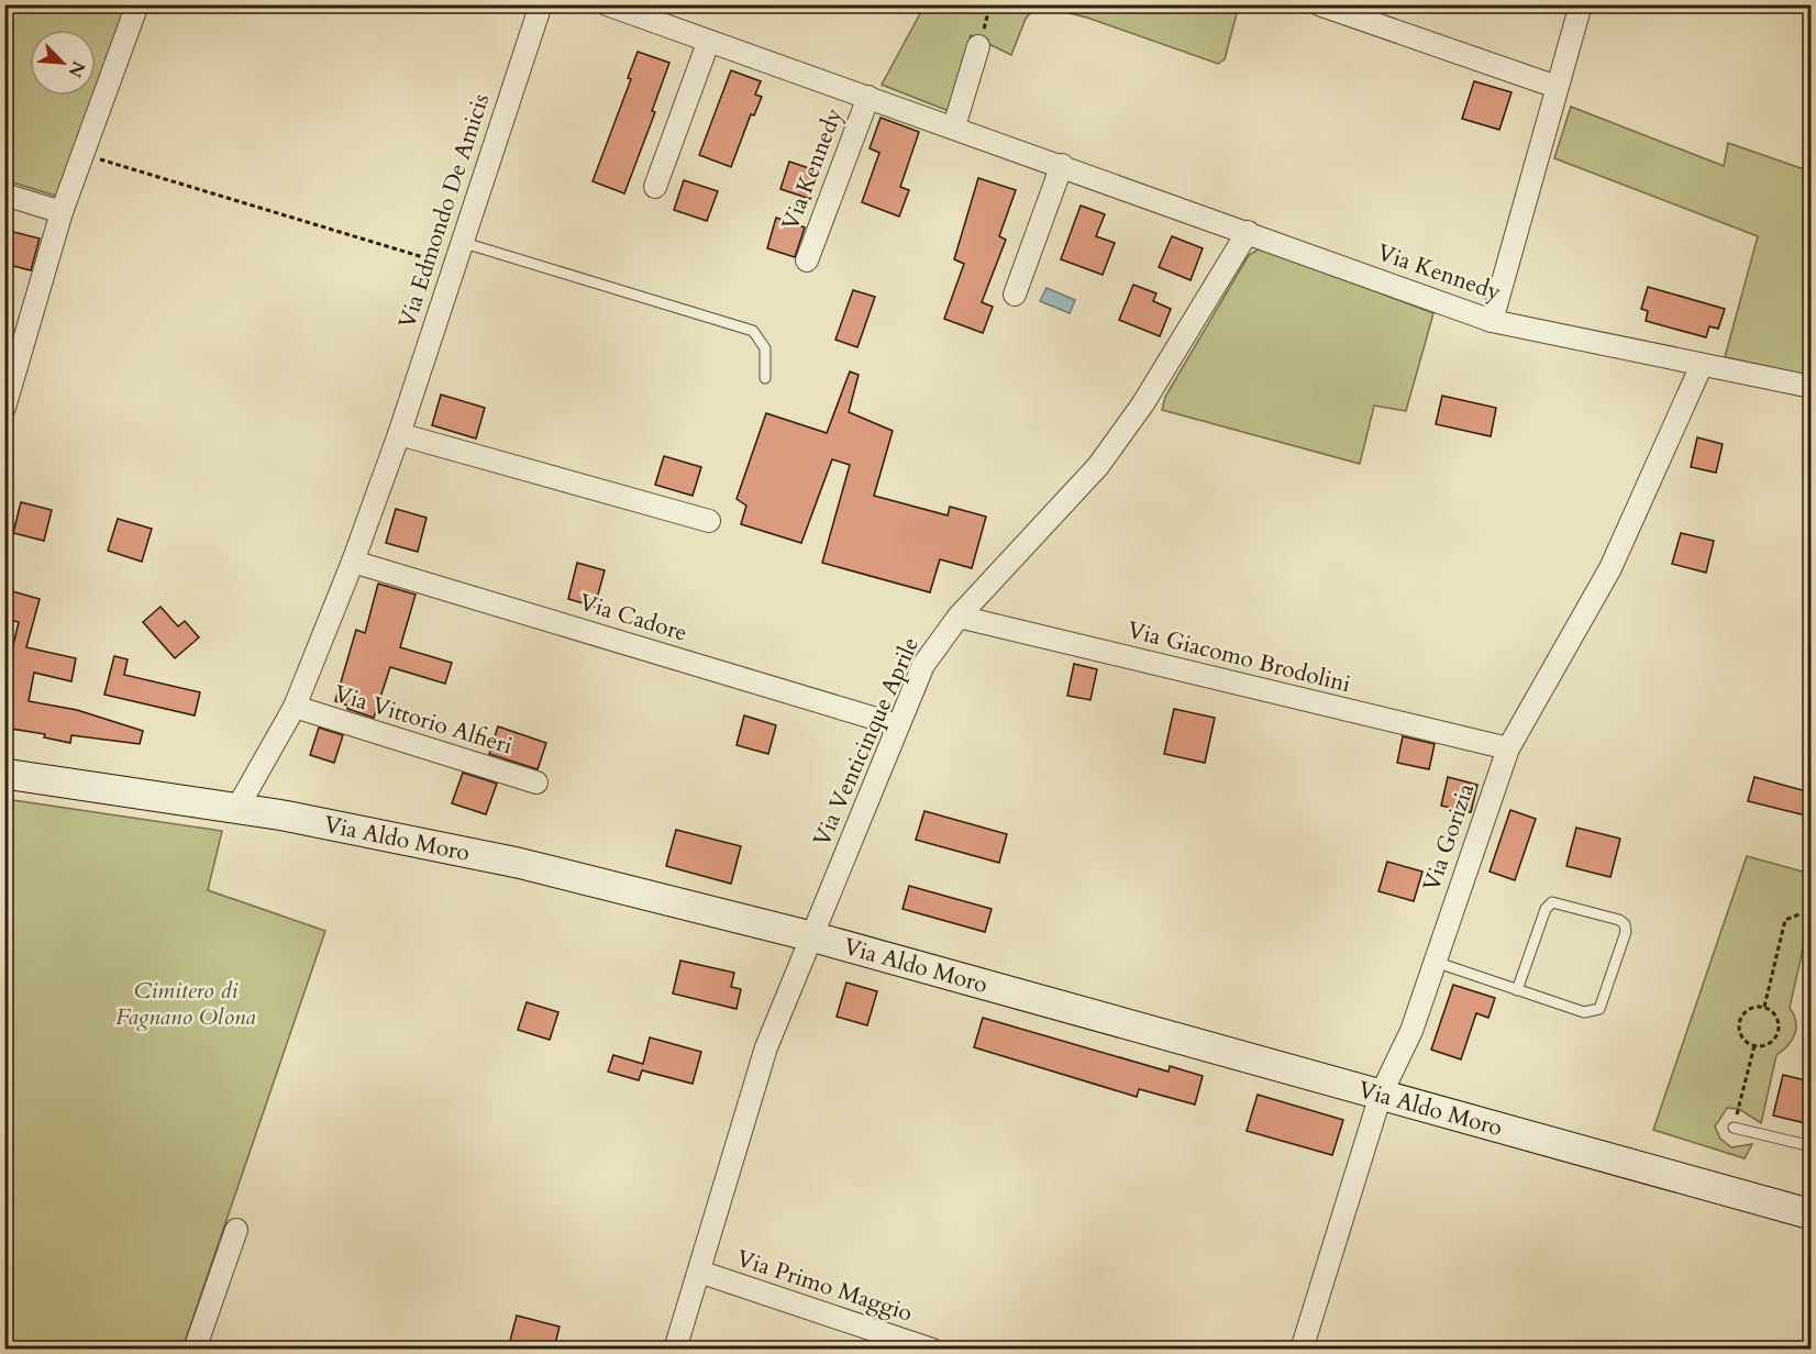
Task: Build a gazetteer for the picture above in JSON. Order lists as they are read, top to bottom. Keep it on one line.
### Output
{"streets":{"main road":["Via Aldo Moro"],"street":["Via Kennedy","Via Edmondo De Amicis","Via Cadore","Via Giacomo Brodolini","Via Vittorio Alfieri","Via Venticinque Aprile","Via Gorizia","Via Primo Maggio"]},"crossings":[["Via Kennedy","Via Venticinque Aprile"],["Via Kennedy","Via Gorizia"],["Via Edmondo De Amicis","Via Cadore"],["Via Edmondo De Amicis","Via Vittorio Alfieri"],["Via Edmondo De Amicis","Via Aldo Moro"],["Via Cadore","Via Venticinque Aprile"],["Via Giacomo Brodolini","Via Venticinque Aprile"],["Via Giacomo Brodolini","Via Gorizia"],["Via Venticinque Aprile","Via Aldo Moro"],["Via Venticinque Aprile","Via Primo Maggio"],["Via Aldo Moro","Via Gorizia"]],"parks":["Cimitero di Fagnano Olona"],"north":"bottom right"}
